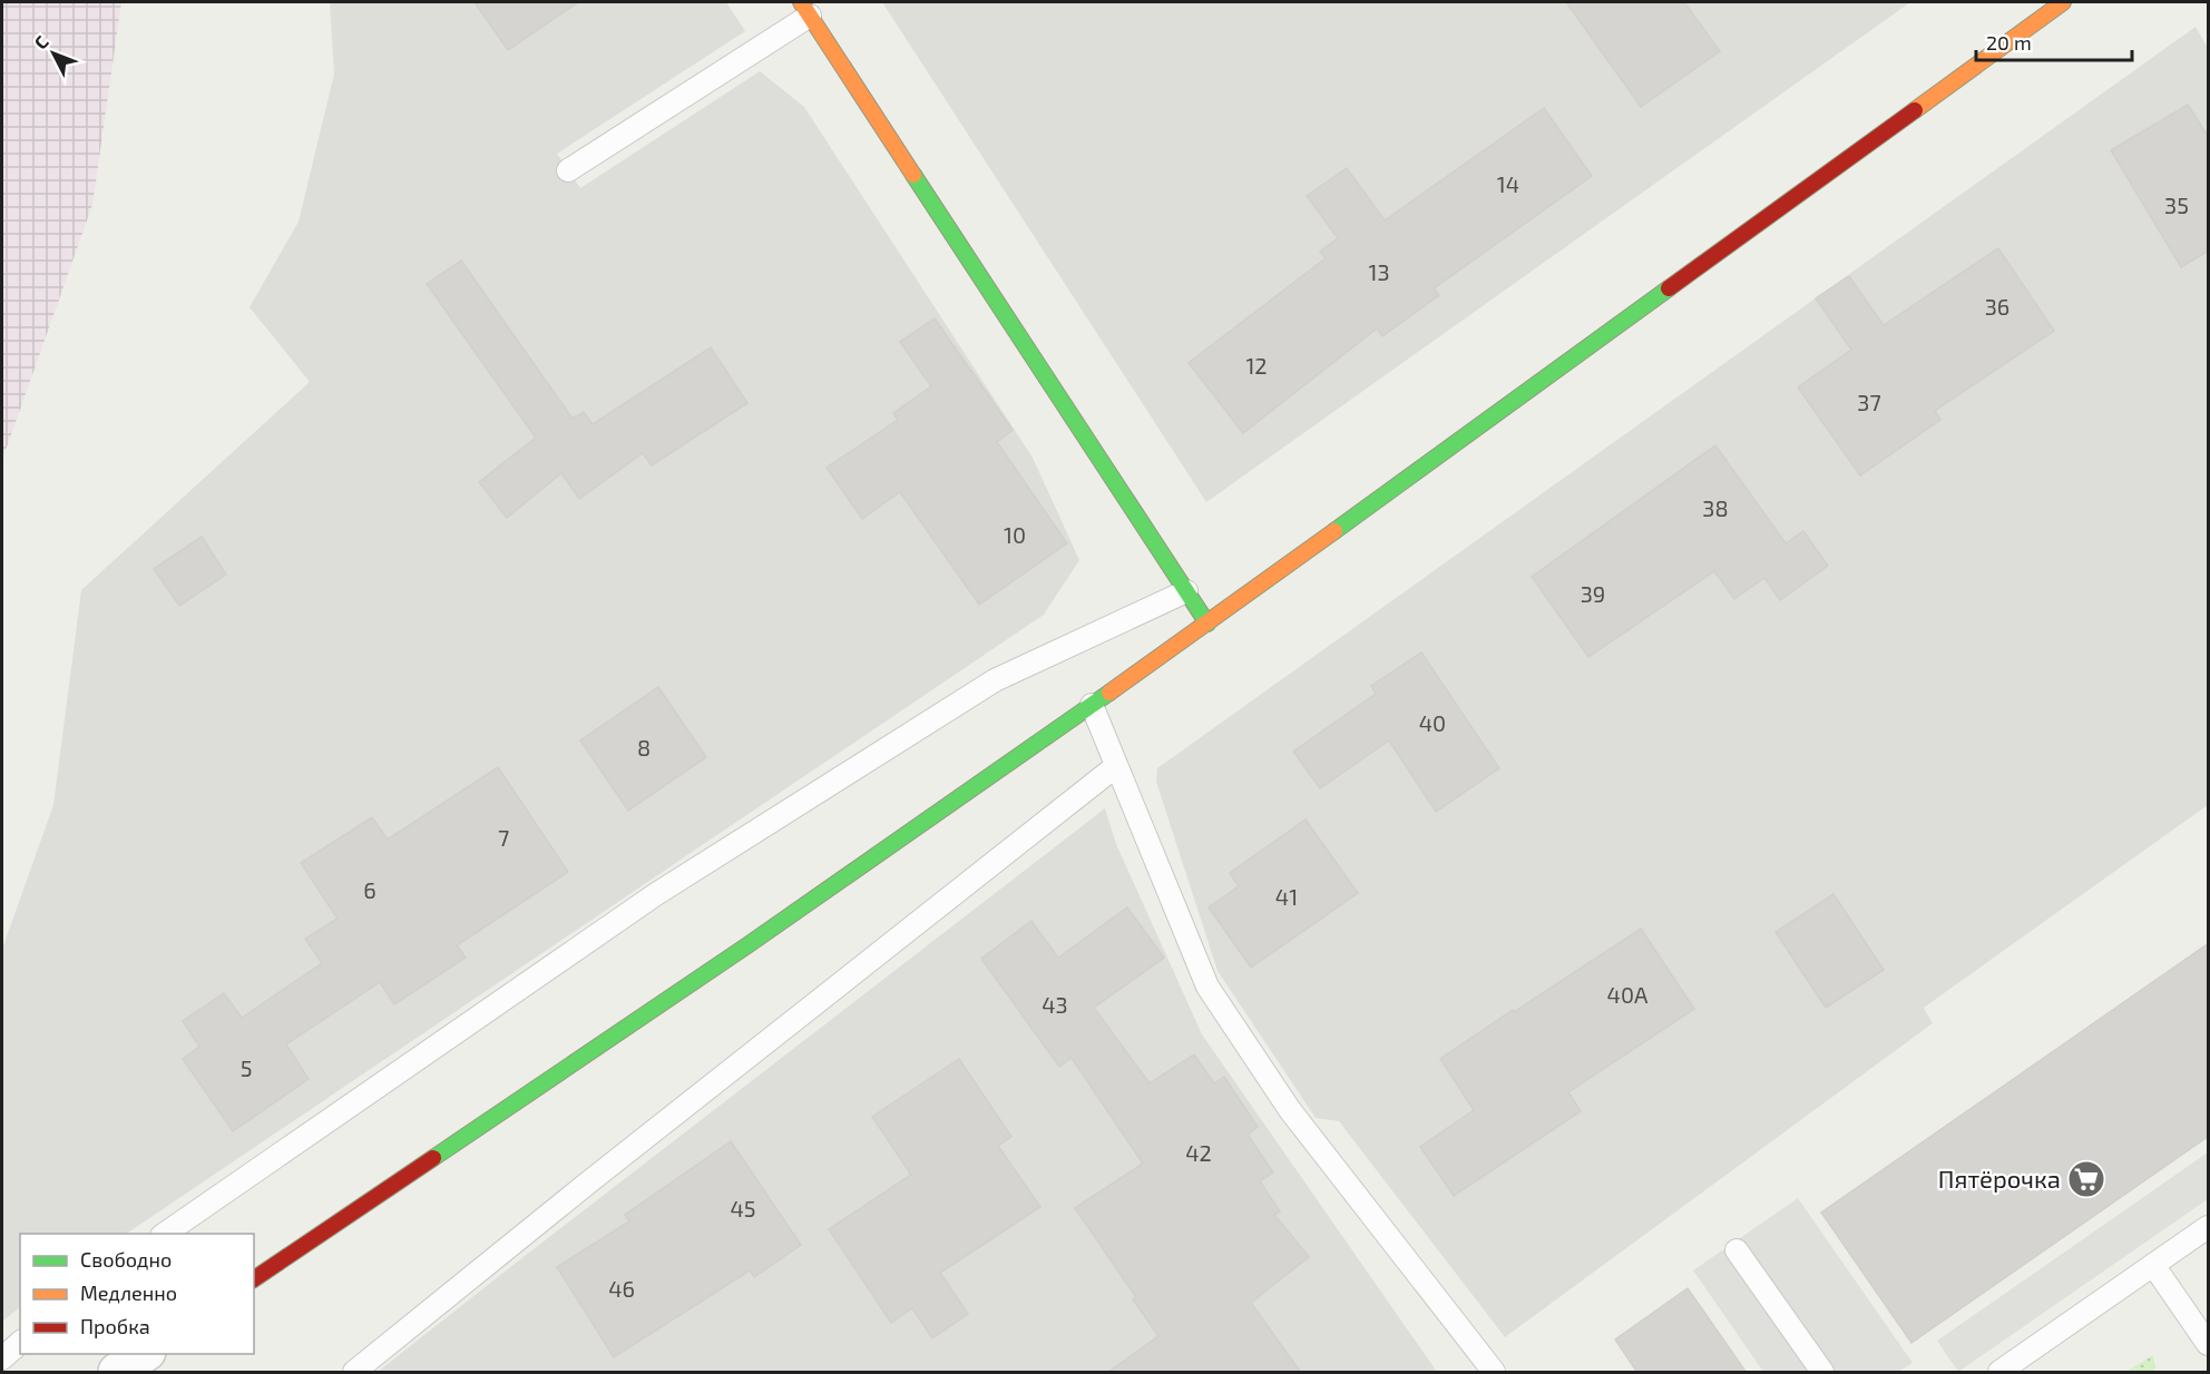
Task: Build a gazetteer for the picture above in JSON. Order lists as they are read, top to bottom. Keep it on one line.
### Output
{"places":{"supermarket":["Пятёрочка"]},"house_numbers":["14","35","13","36","12","37","38","10","39","40","8","7","6","41","40А","43","5","42","45","46"],"legend":["Свободно","Медленно","Пробка"],"scale_bar":"20 m","north":"top left"}
